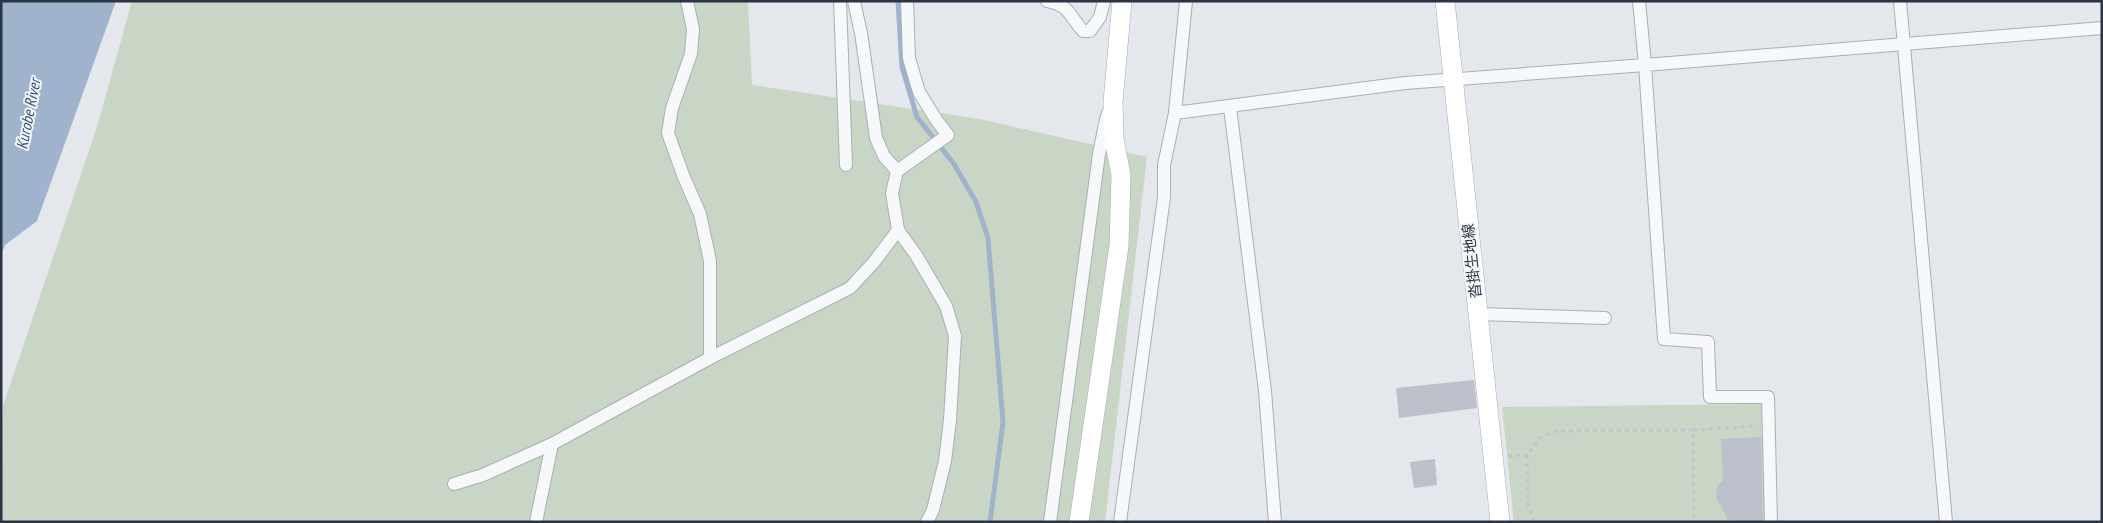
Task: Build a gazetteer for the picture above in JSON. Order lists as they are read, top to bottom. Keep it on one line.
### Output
{"streets":{"main road":["沓掛生地線"]},"water":["Kurobe River"]}
